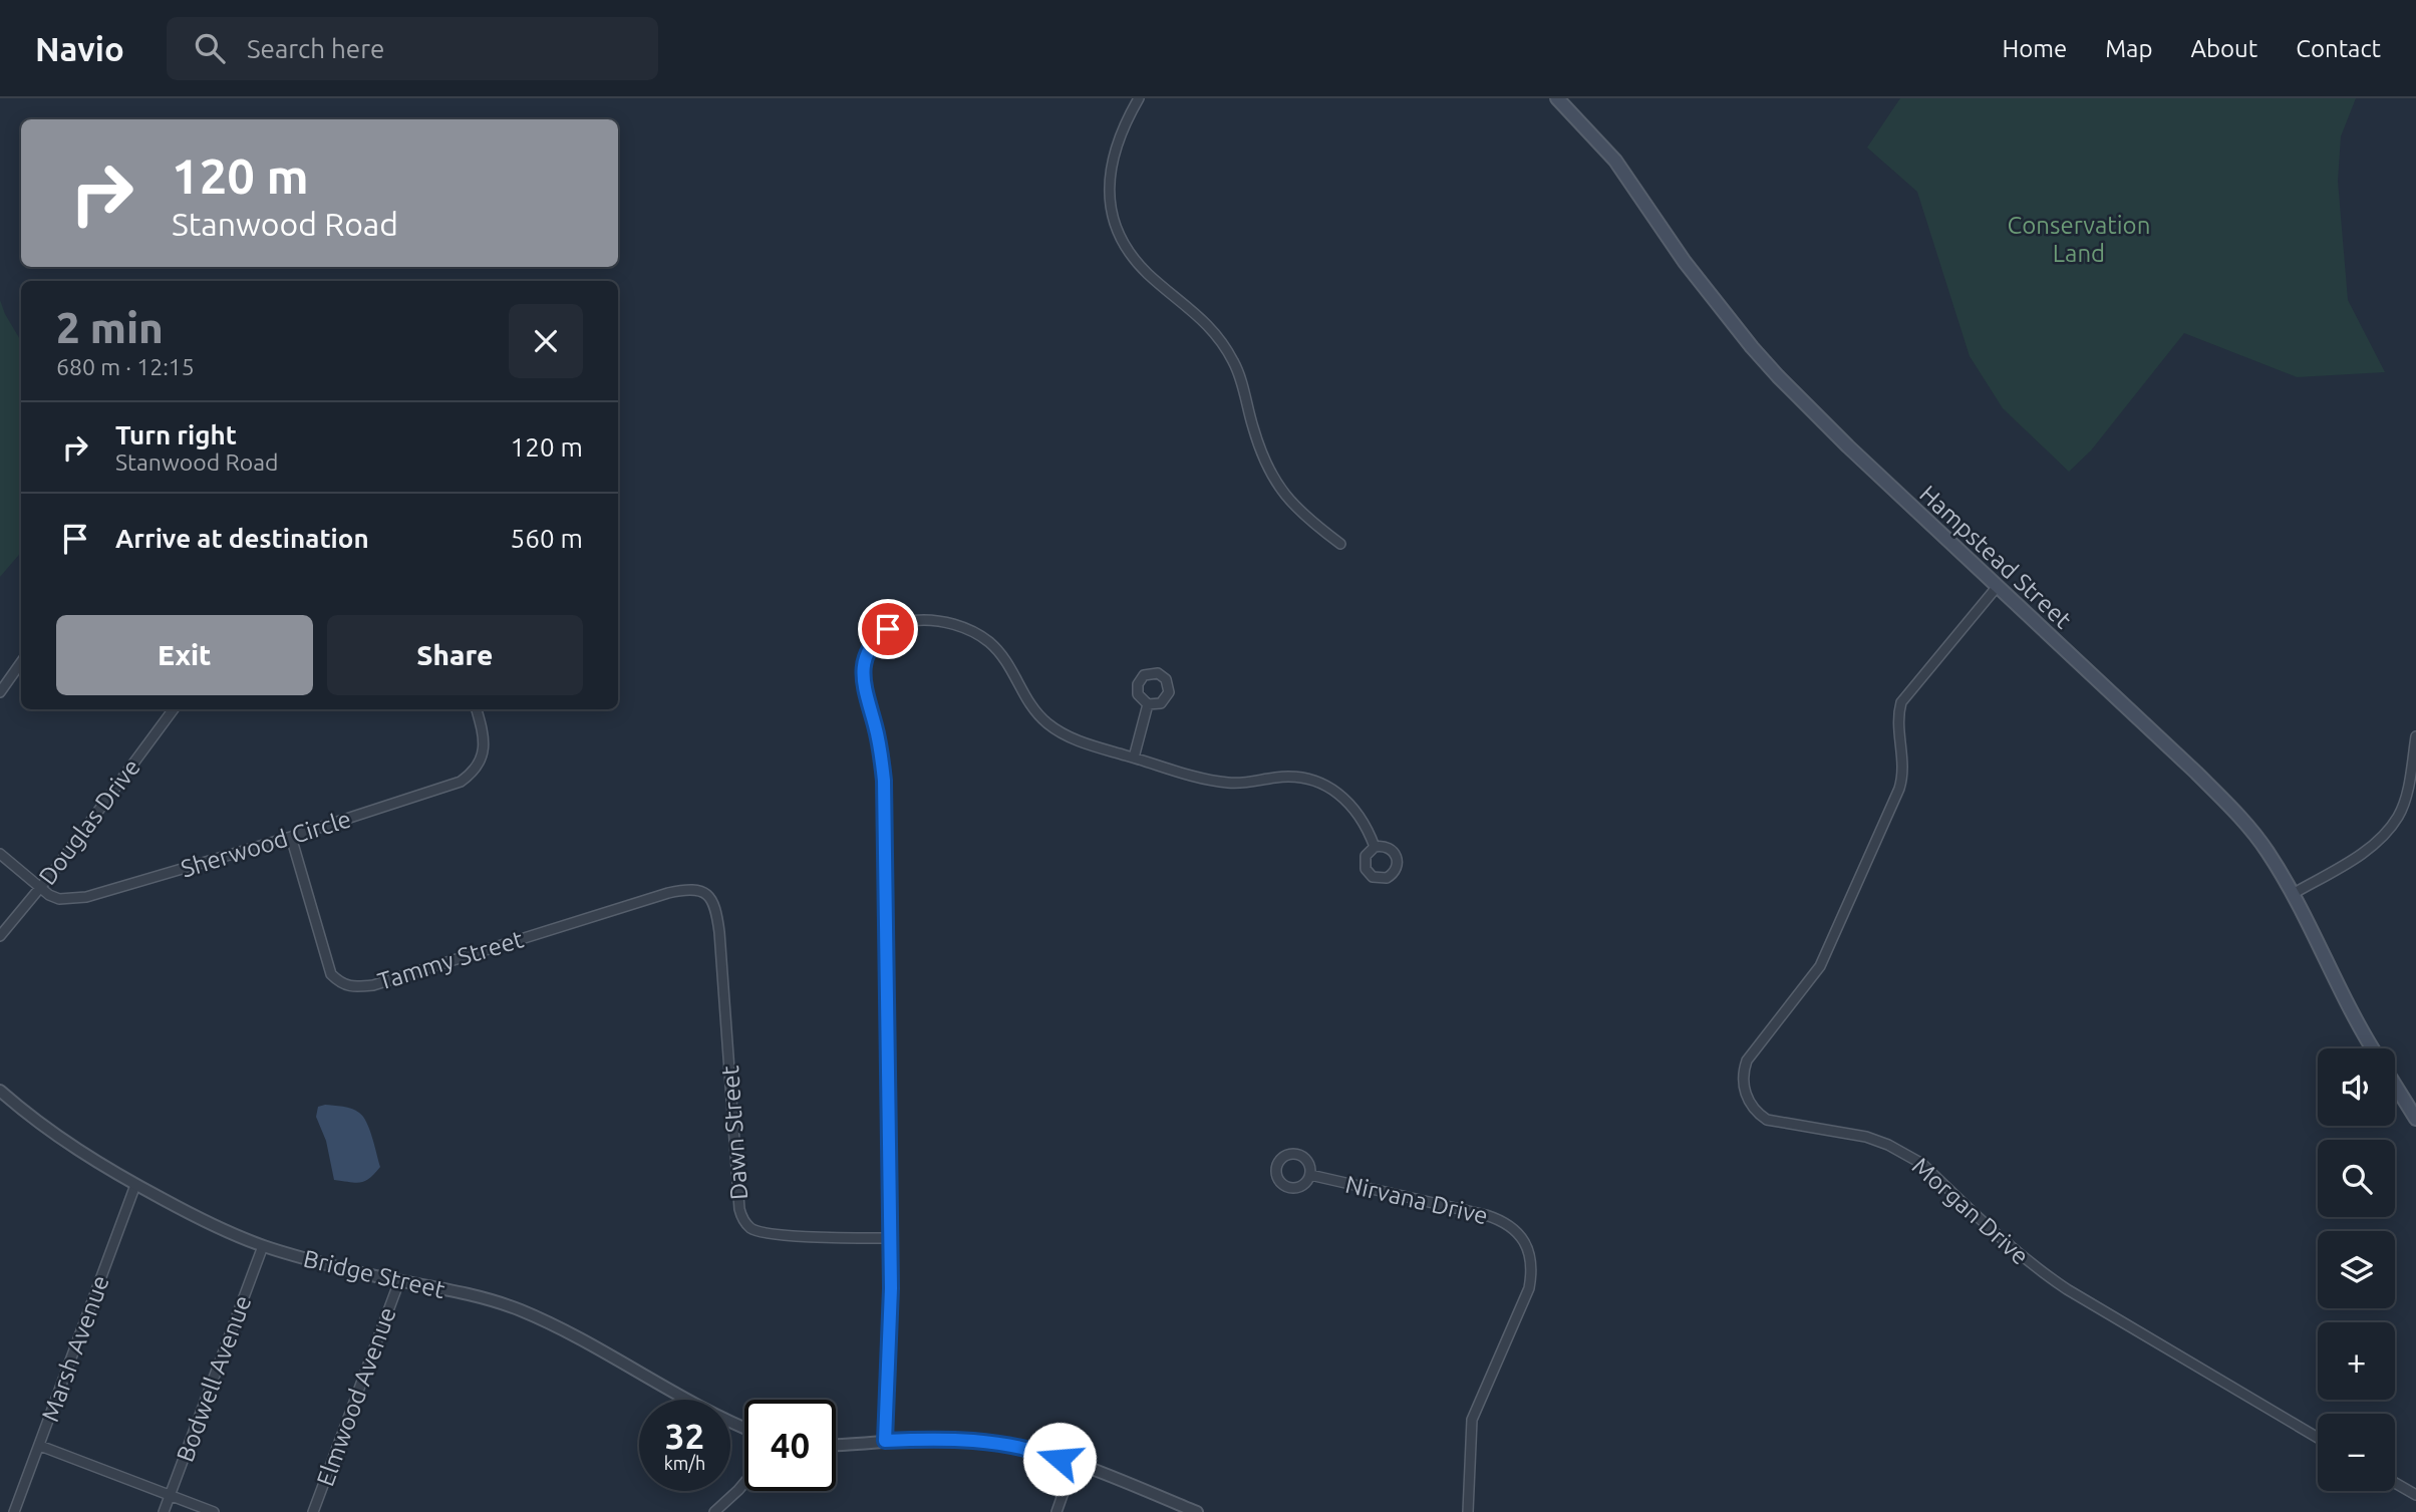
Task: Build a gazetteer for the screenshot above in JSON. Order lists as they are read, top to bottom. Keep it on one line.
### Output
{"streets":{"main road":["Hampstead Street"],"street":["Douglas Drive","Sherwood Circle","Tammy Street","Dawn Street","Nirvana Drive","Morgan Drive","Bridge Street","Marsh Avenue","Bodwell Avenue","Elmwood Avenue"]},"crossings":[["Hampstead Street","Morgan Drive"],["Douglas Drive","Sherwood Circle"],["Sherwood Circle","Tammy Street"],["Tammy Street","Dawn Street"],["Bridge Street","Marsh Avenue"],["Bridge Street","Bodwell Avenue"],["Bridge Street","Elmwood Avenue"]],"parks":["Conservation Land"],"page":{"header":"Navio","search":"Search here","nav":["Home","Map","About","Contact"],"turn":["120 m","Stanwood Road"],"heading":["2 min","680 m · 12:15"],"list":[{"name":"Turn right","note":"Stanwood Road","value":"120 m"},{"name":"Arrive at destination","value":"560 m"}],"buttons":["Exit","Share"],"map_buttons":["+","−"],"speed":"32 km/h","limit":"40"}}
